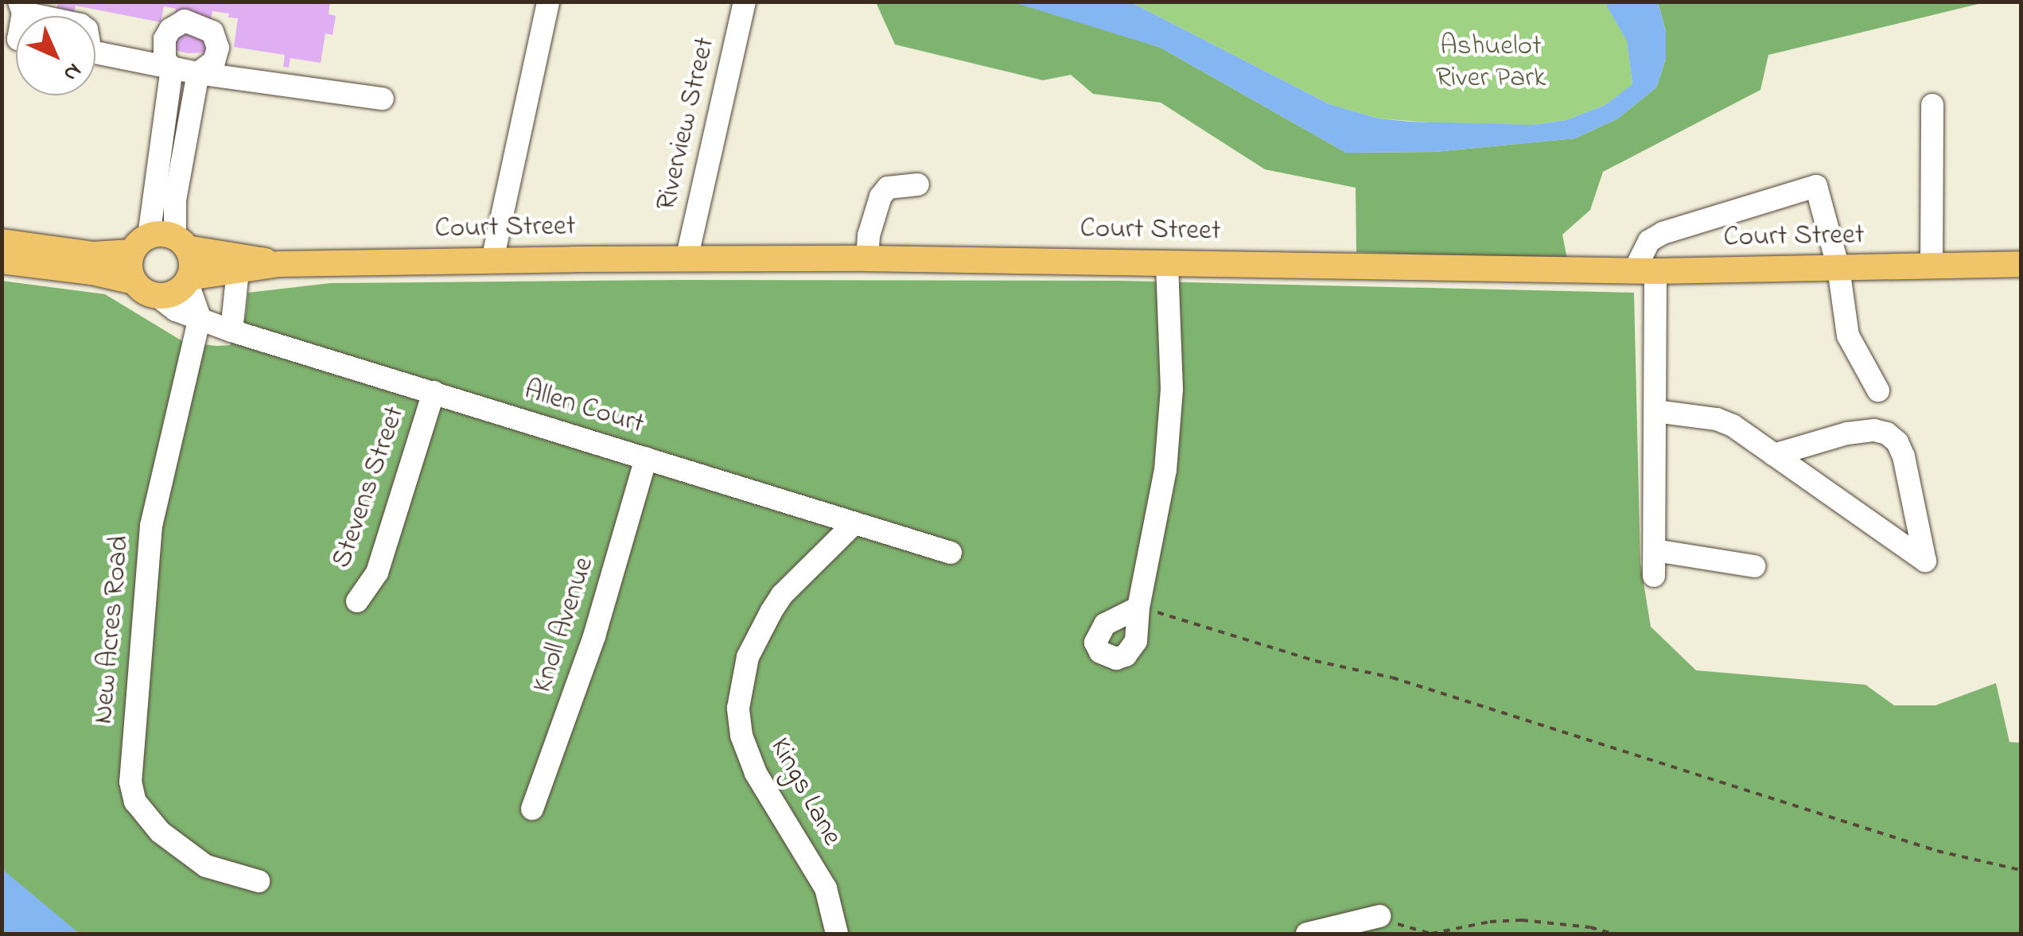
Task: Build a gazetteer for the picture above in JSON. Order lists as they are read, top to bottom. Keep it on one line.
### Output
{"streets":{"main road":["Court Street"],"street":["Riverview Street","Allen Court","Stevens Street","Knoll Avenue","New Acres Road","Kings Lane"]},"crossings":[["Riverview Street","Court Street"],["Court Street","Allen Court"],["Allen Court","Stevens Street"],["Allen Court","Knoll Avenue"],["Allen Court","New Acres Road"],["Allen Court","Kings Lane"]],"parks":["Ashuelot River Park"],"north":"bottom right"}
